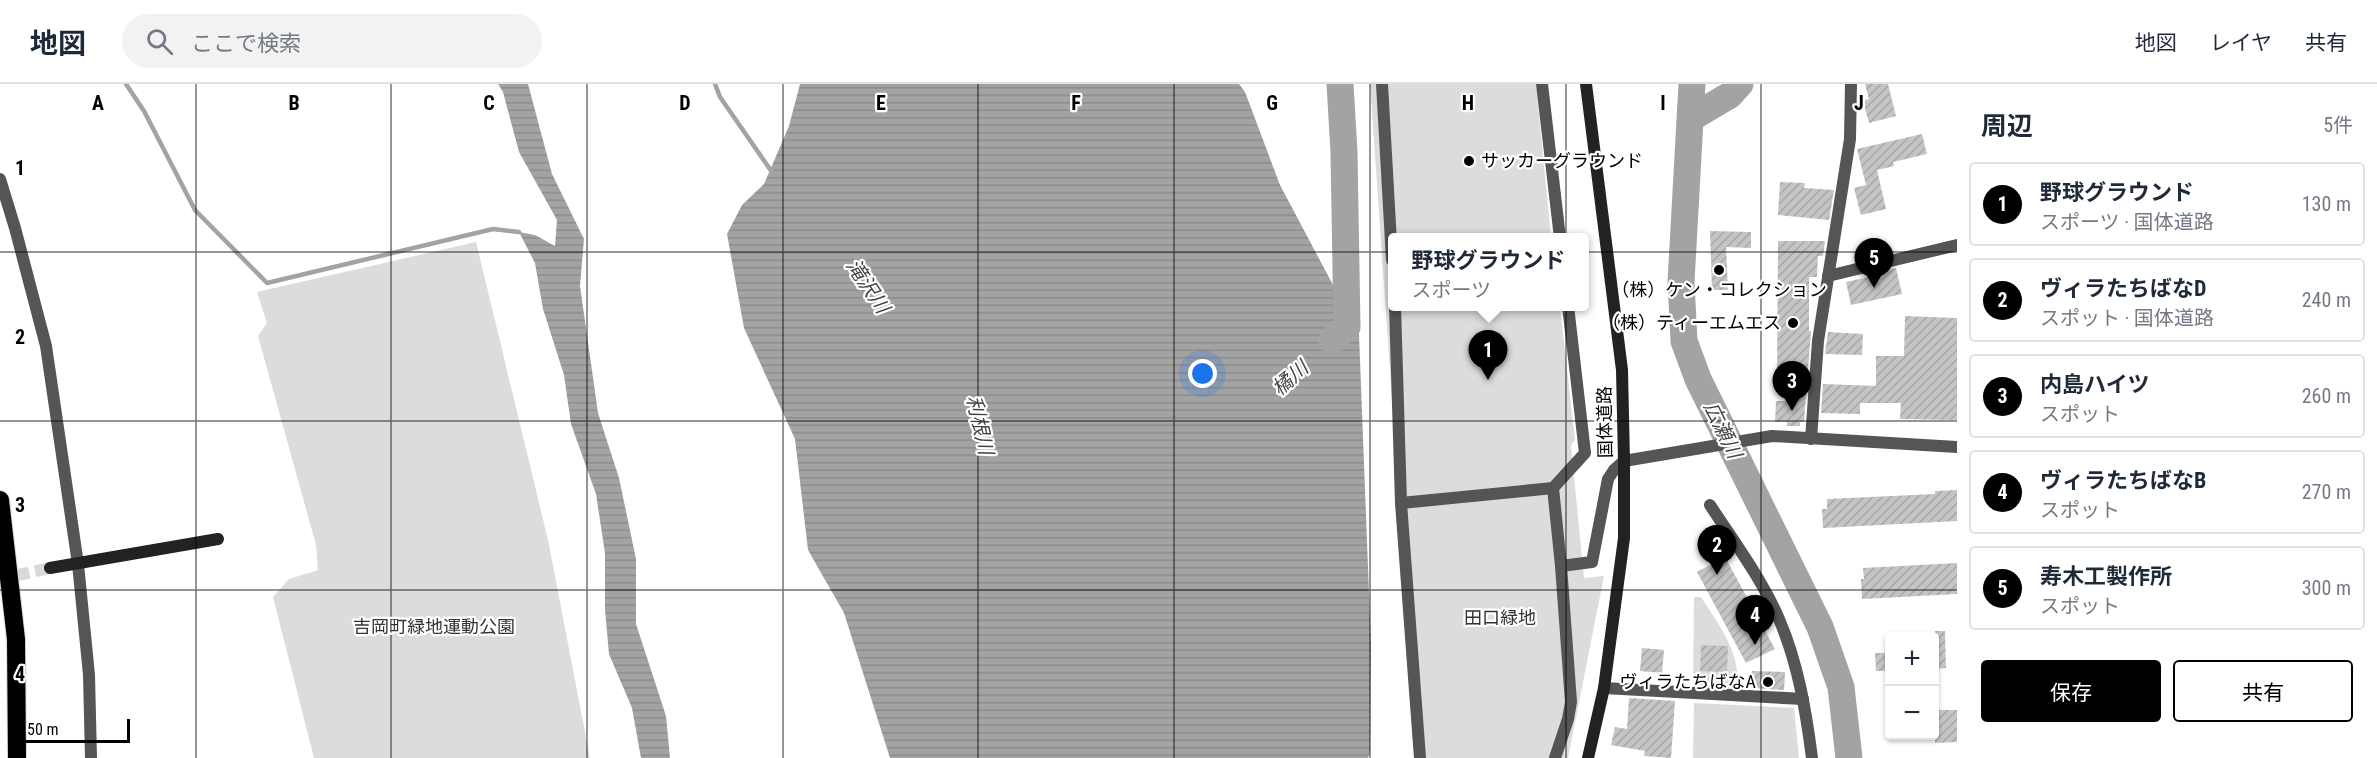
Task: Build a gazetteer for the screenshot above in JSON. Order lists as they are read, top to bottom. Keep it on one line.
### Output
{"streets":{"street":["国体道路"]},"water":["滝沢川","橘川","利根川","広瀬川"],"parks":["田口緑地","吉岡町緑地運動公園"],"places":["サッカーグラウンド","（株）ケン・コレクション","（株）ティーエムエス","ヴィラたちばなA"],"scale_bar":"50 m","page":{"header":"地図","search":"ここで検索","nav":["地図","レイヤ","共有"],"heading":["周辺","5件"],"list":[{"mark":"1","name":"野球グラウンド","note":"スポーツ · 国体道路","value":"130 m"},{"mark":"2","name":"ヴィラたちばなD","note":"スポット · 国体道路","value":"240 m"},{"mark":"3","name":"内島ハイツ","note":"スポット","value":"260 m"},{"mark":"4","name":"ヴィラたちばなB","note":"スポット","value":"270 m"},{"mark":"5","name":"寿木工製作所","note":"スポット","value":"300 m"}],"popup":["野球グラウンド","スポーツ"],"pins":["5","1","3","2","4"],"map_buttons":["+","−"],"buttons":["保存","共有"],"scale":"50 m"},"grid":{"columns":["A","B","C","D","E","F","G","H","I","J"],"rows":["1","2","3","4"]}}
